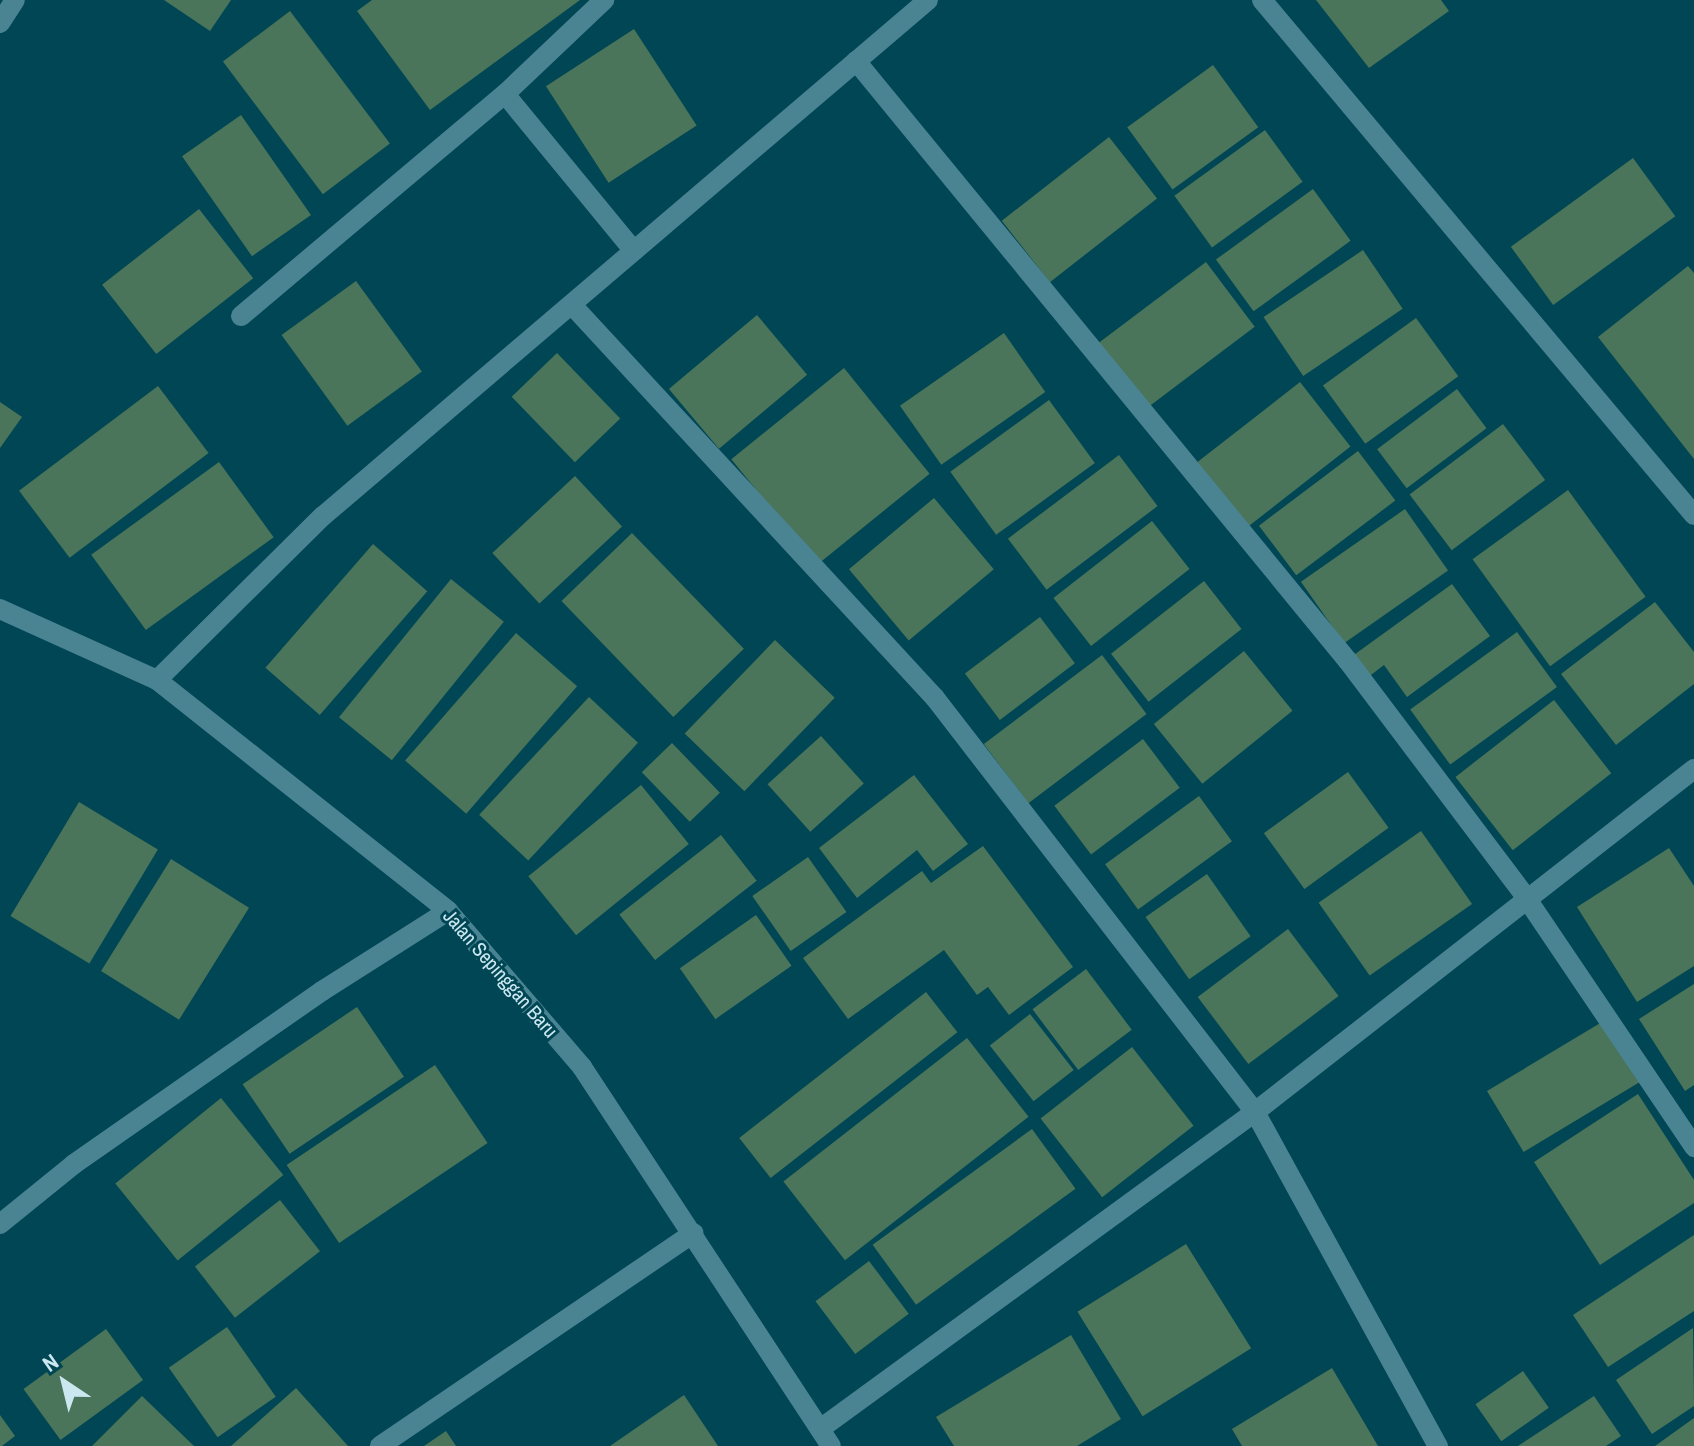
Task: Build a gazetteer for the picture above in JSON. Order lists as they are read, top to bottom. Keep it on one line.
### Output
{"streets":{"street":["Jalan Sepinggan Baru"]},"north":"top left"}
